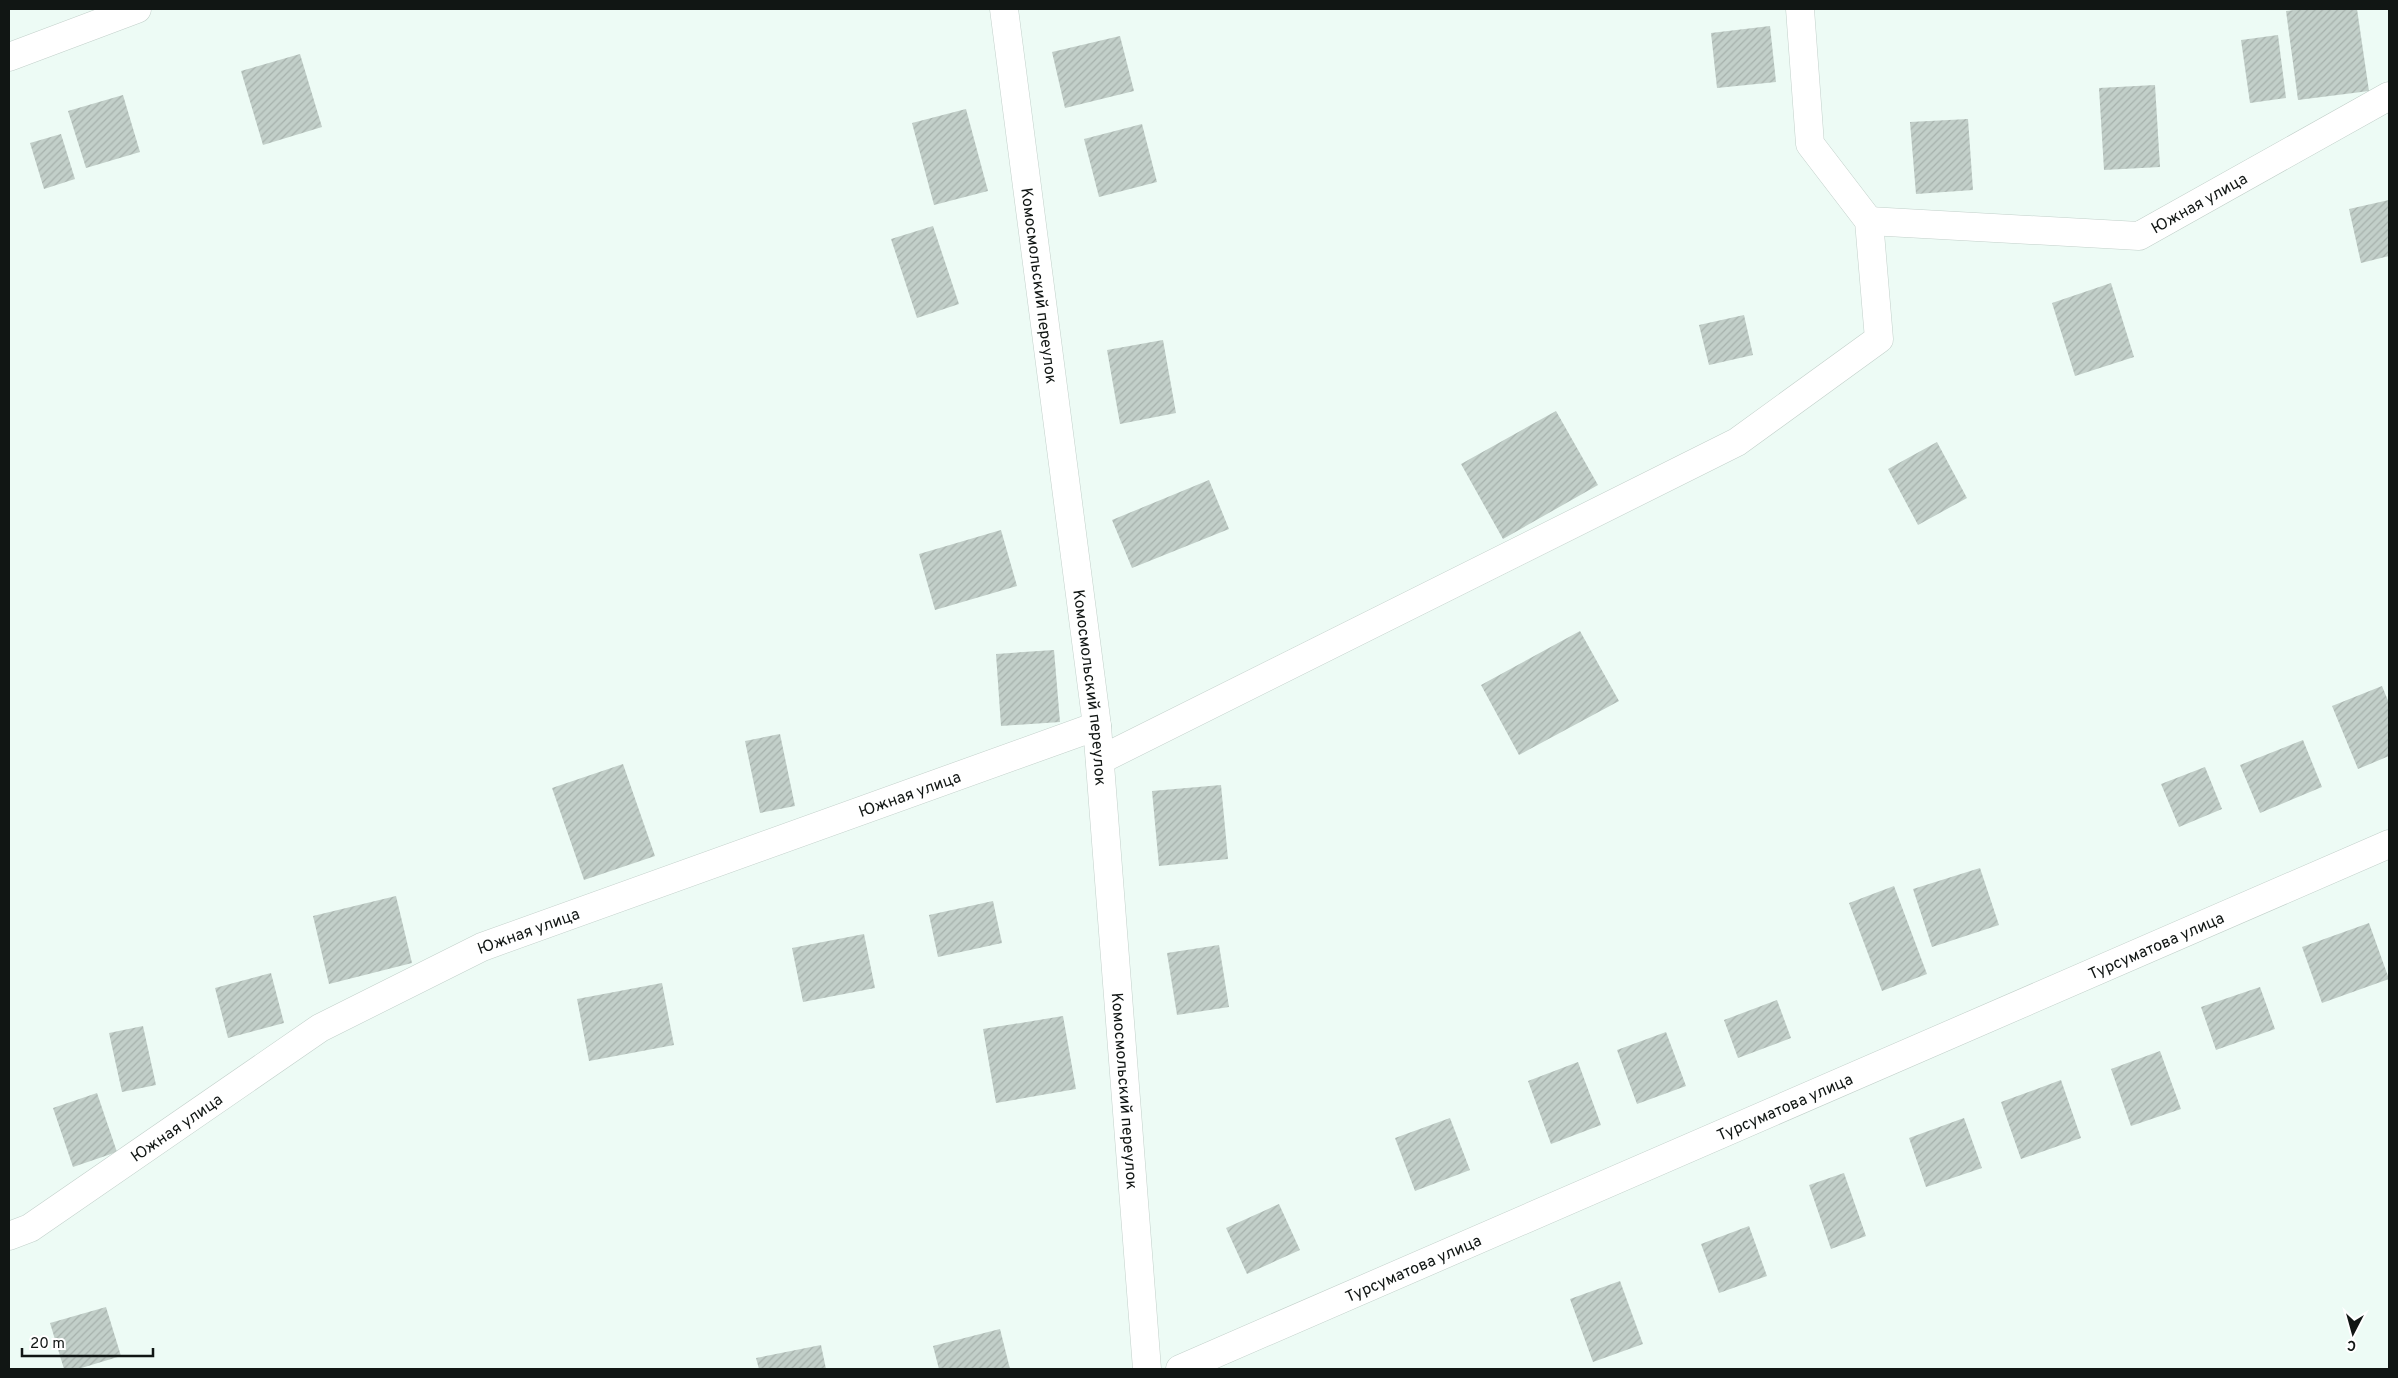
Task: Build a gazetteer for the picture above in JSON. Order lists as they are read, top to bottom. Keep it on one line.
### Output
{"streets":{"street":["Южная улица","Комосмольский переулок","Турсуматова улица"]},"crossings":[["Южная улица","Комосмольский переулок"]],"scale_bar":"20 m","north":"bottom"}
